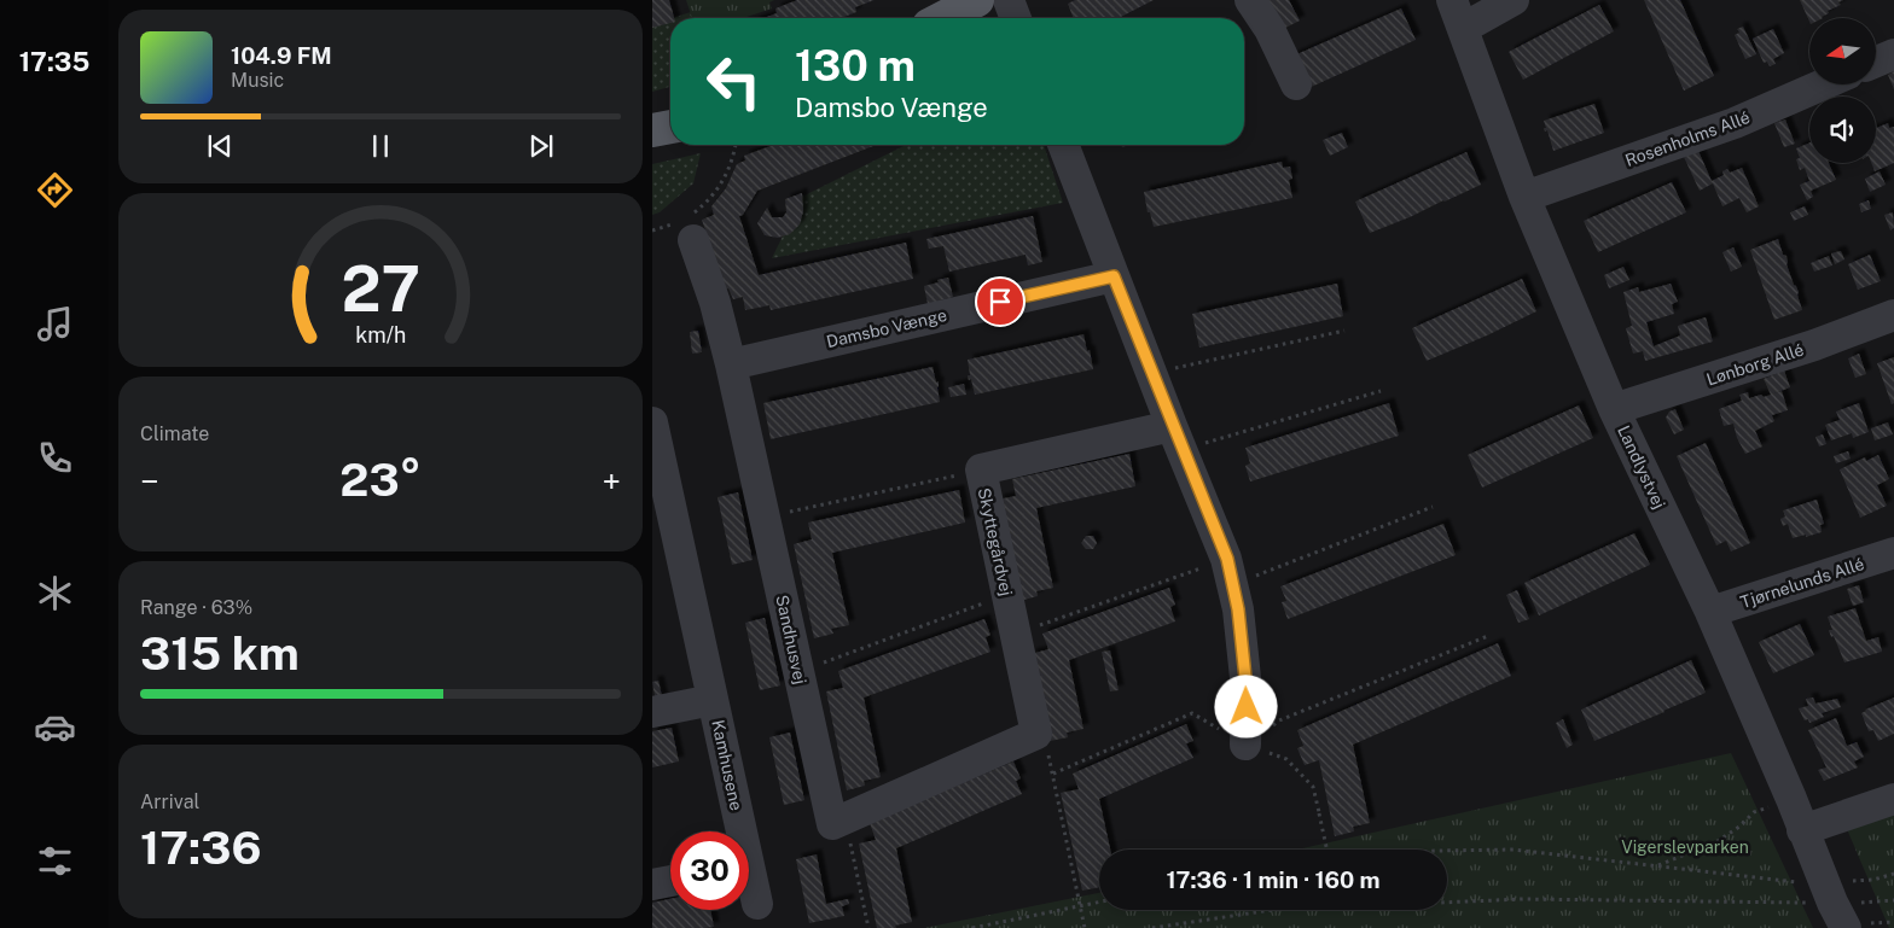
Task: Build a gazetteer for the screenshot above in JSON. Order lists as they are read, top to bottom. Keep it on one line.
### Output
{"streets":{"street":["Rosenholms Allé","Damsbo Vænge","Lønborg Allé","Landlystvej","Skyttegårdvej","Tjørnelunds Allé","Sandhusvej","Kamhusene"]},"crossings":[["Rosenholms Allé","Landlystvej"],["Damsbo Vænge","Sandhusvej"],["Lønborg Allé","Landlystvej"],["Landlystvej","Tjørnelunds Allé"]],"parks":["Vigerslevparken"],"north":"left","page":{"tabs":"17:35","turn":["130 m","Damsbo Vænge"],"song":["104.9 FM","Music"],"tile":["Climate",["Range · 63%","315 km"],["Arrival","17:36"]],"heat":["−","23°","+"],"limit":"30","trip":"17:36 · 1 min · 160 m","gauge":["27","km/h"]}}
